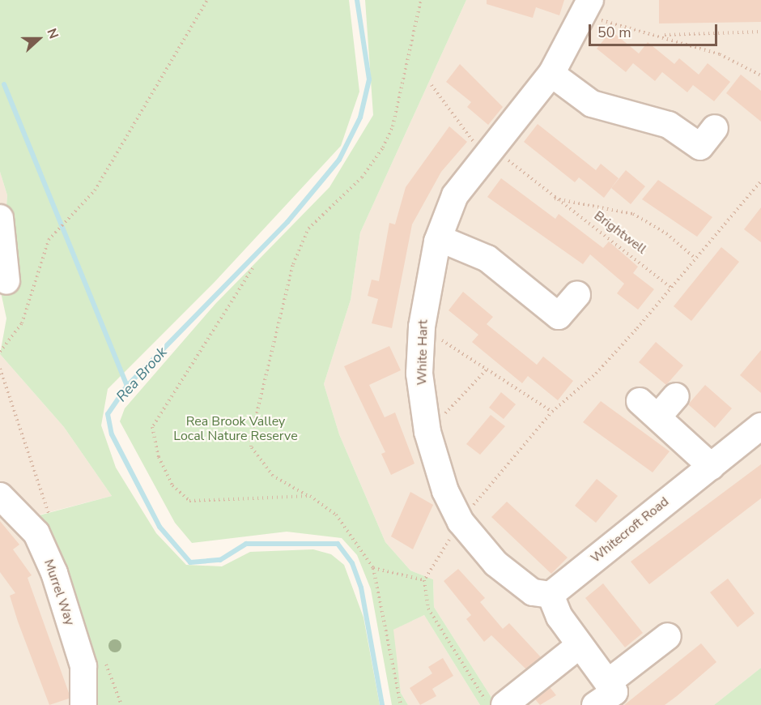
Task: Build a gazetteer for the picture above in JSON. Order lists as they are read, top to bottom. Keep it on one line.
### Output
{"streets":{"street":["White Hart","Whitecroft Road","Murrel Way"],"path":["Brightwell"]},"crossings":[["Brightwell","White Hart"],["White Hart","Whitecroft Road"]],"water":["Rea Brook"],"parks":["Rea Brook Valley Local Nature Reserve"],"scale_bar":"50 m","north":"right"}
